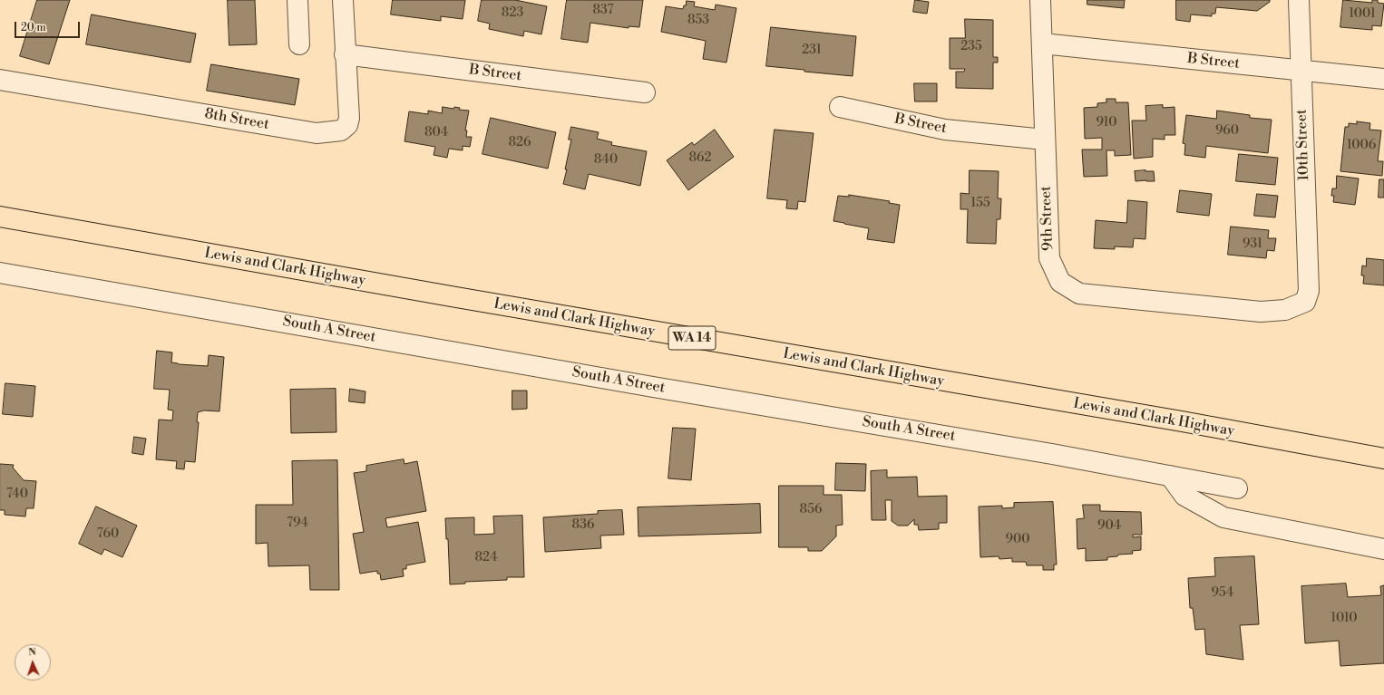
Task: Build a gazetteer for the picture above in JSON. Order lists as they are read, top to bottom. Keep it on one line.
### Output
{"streets":{"highway":["Lewis and Clark Highway","WA 14"],"street":["B Street","8th Street","10th Street","9th Street","South A Street"]},"crossings":[["B Street","8th Street"],["B Street","10th Street"],["B Street","9th Street"],["10th Street","9th Street"]],"house_numbers":["837","823","1001","853","235","231","910","960","804","826","1006","862","840","155","931","740","856","794","836","904","760","900","824","954","1010"],"scale_bar":"20 m","north":"top"}
